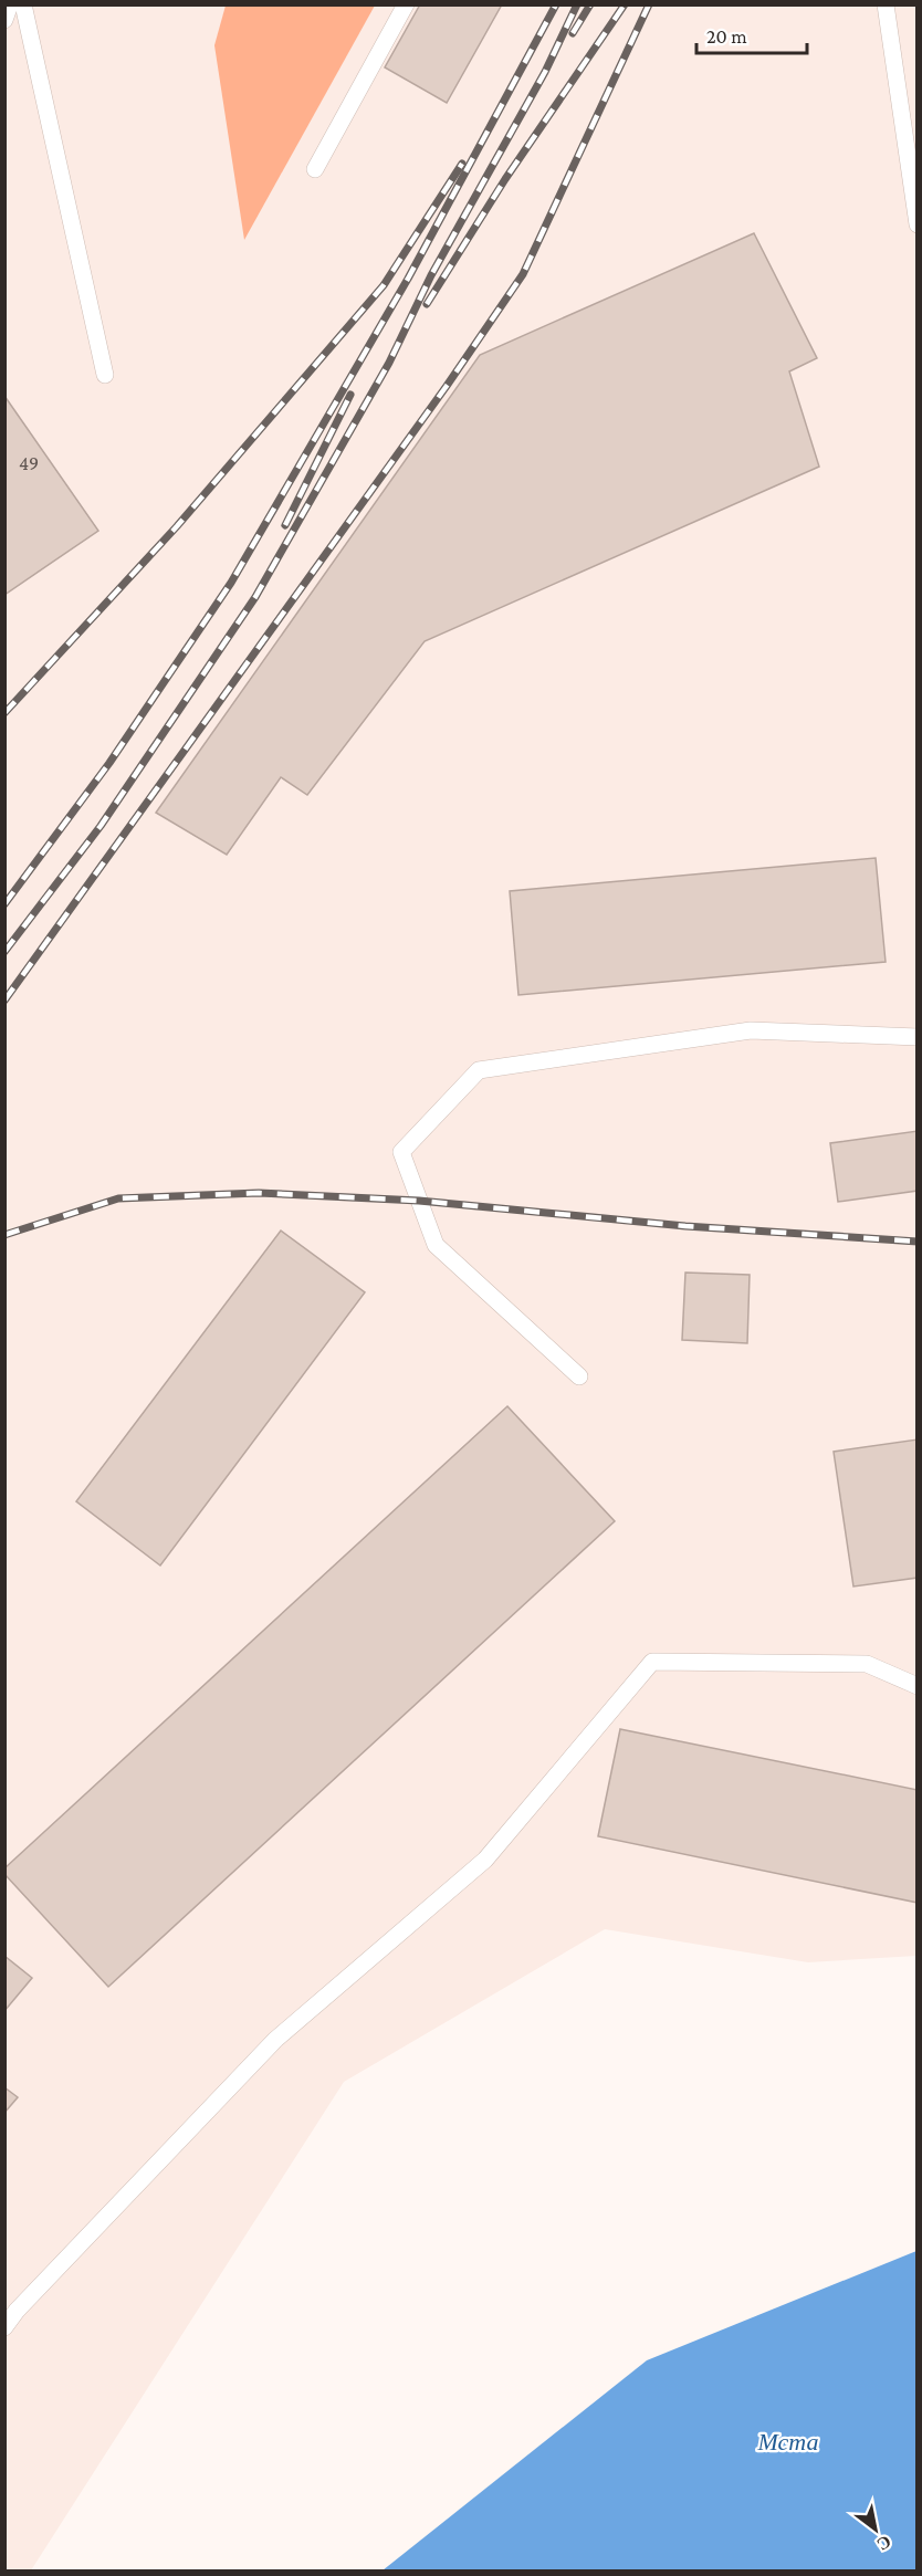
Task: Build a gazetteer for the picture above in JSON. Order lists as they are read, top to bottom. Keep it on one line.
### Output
{"water":["Мста"],"house_numbers":["49"],"scale_bar":"20 m","north":"bottom right"}
